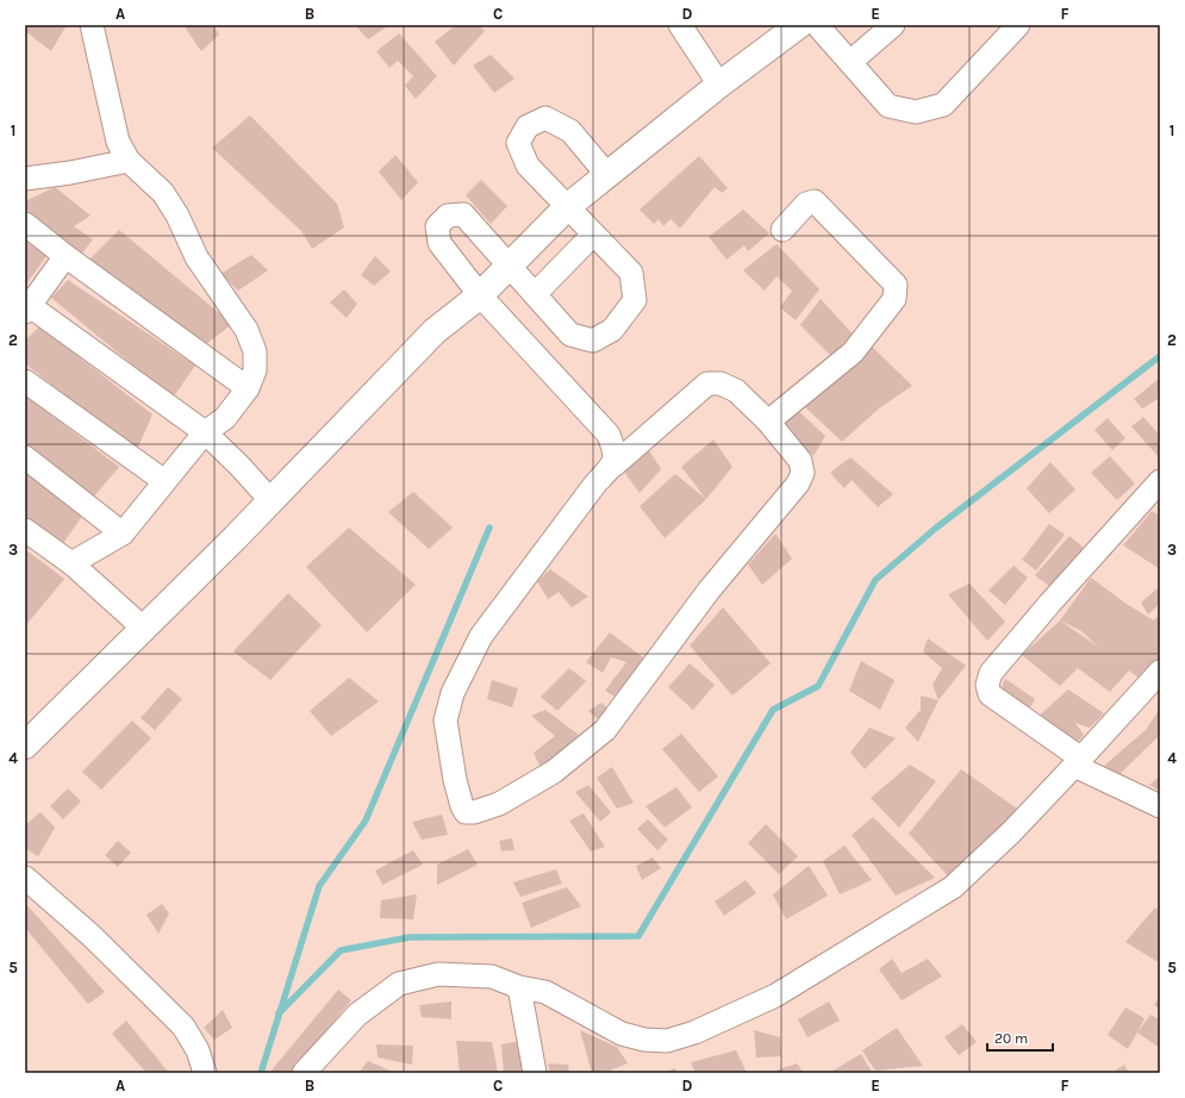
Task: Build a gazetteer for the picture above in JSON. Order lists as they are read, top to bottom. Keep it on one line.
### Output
{"scale_bar":"20 m","grid":{"columns":["A","B","C","D","E","F"],"rows":["1","2","3","4","5"]}}
